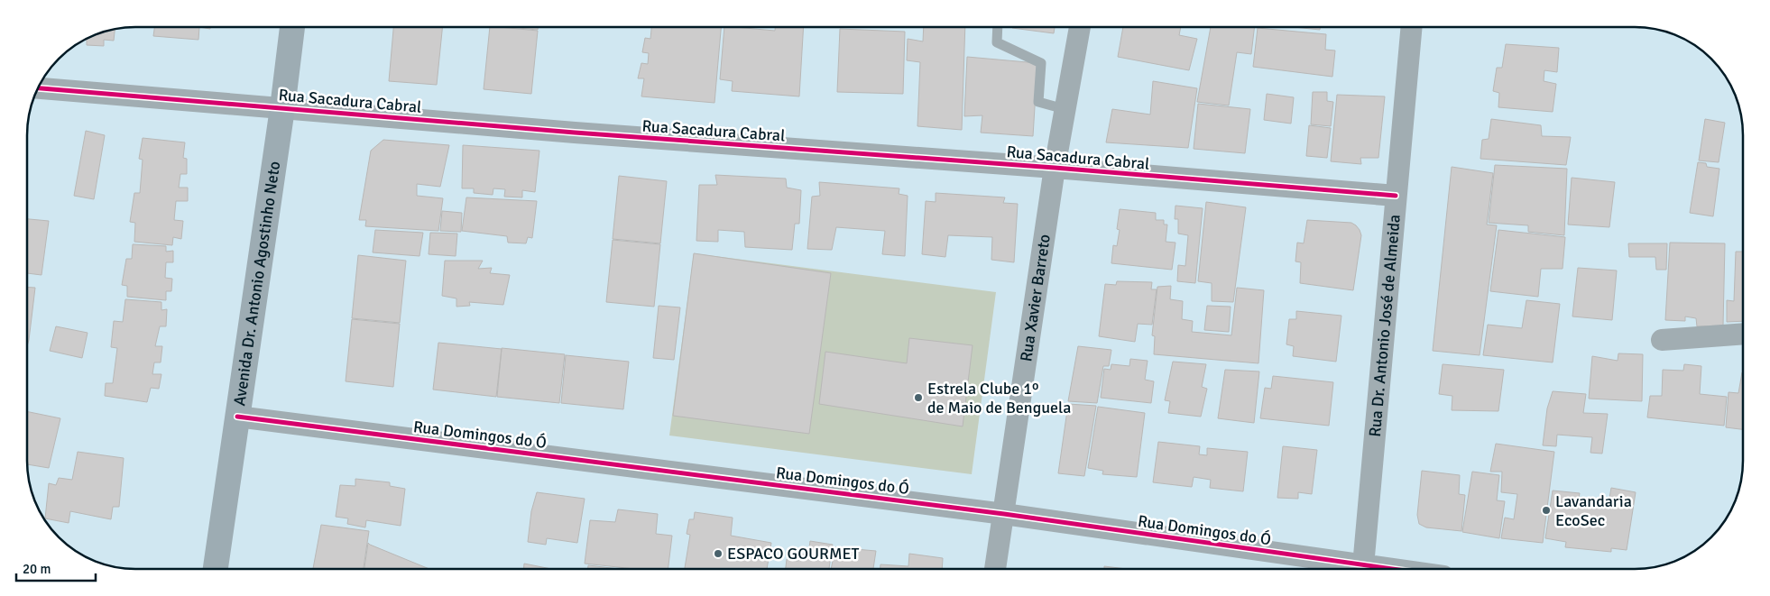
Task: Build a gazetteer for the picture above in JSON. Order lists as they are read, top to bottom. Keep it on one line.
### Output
{"streets":{"street":["Rua Sacadura Cabral","Avenida Dr. Antonio Agostinho Neto","Rua Xavier Barreto","Rua Dr. Antonio José de Almeida","Rua Domingos do Ó"]},"crossings":[["Rua Sacadura Cabral","Avenida Dr. Antonio Agostinho Neto"],["Rua Sacadura Cabral","Rua Xavier Barreto"],["Rua Sacadura Cabral","Rua Dr. Antonio José de Almeida"],["Avenida Dr. Antonio Agostinho Neto","Rua Domingos do Ó"],["Rua Xavier Barreto","Rua Domingos do Ó"]],"places":["Estrela Clube 1º de Maio de Benguela","Lavandaria EcoSec","ESPACO GOURMET"],"scale_bar":"20 m"}
